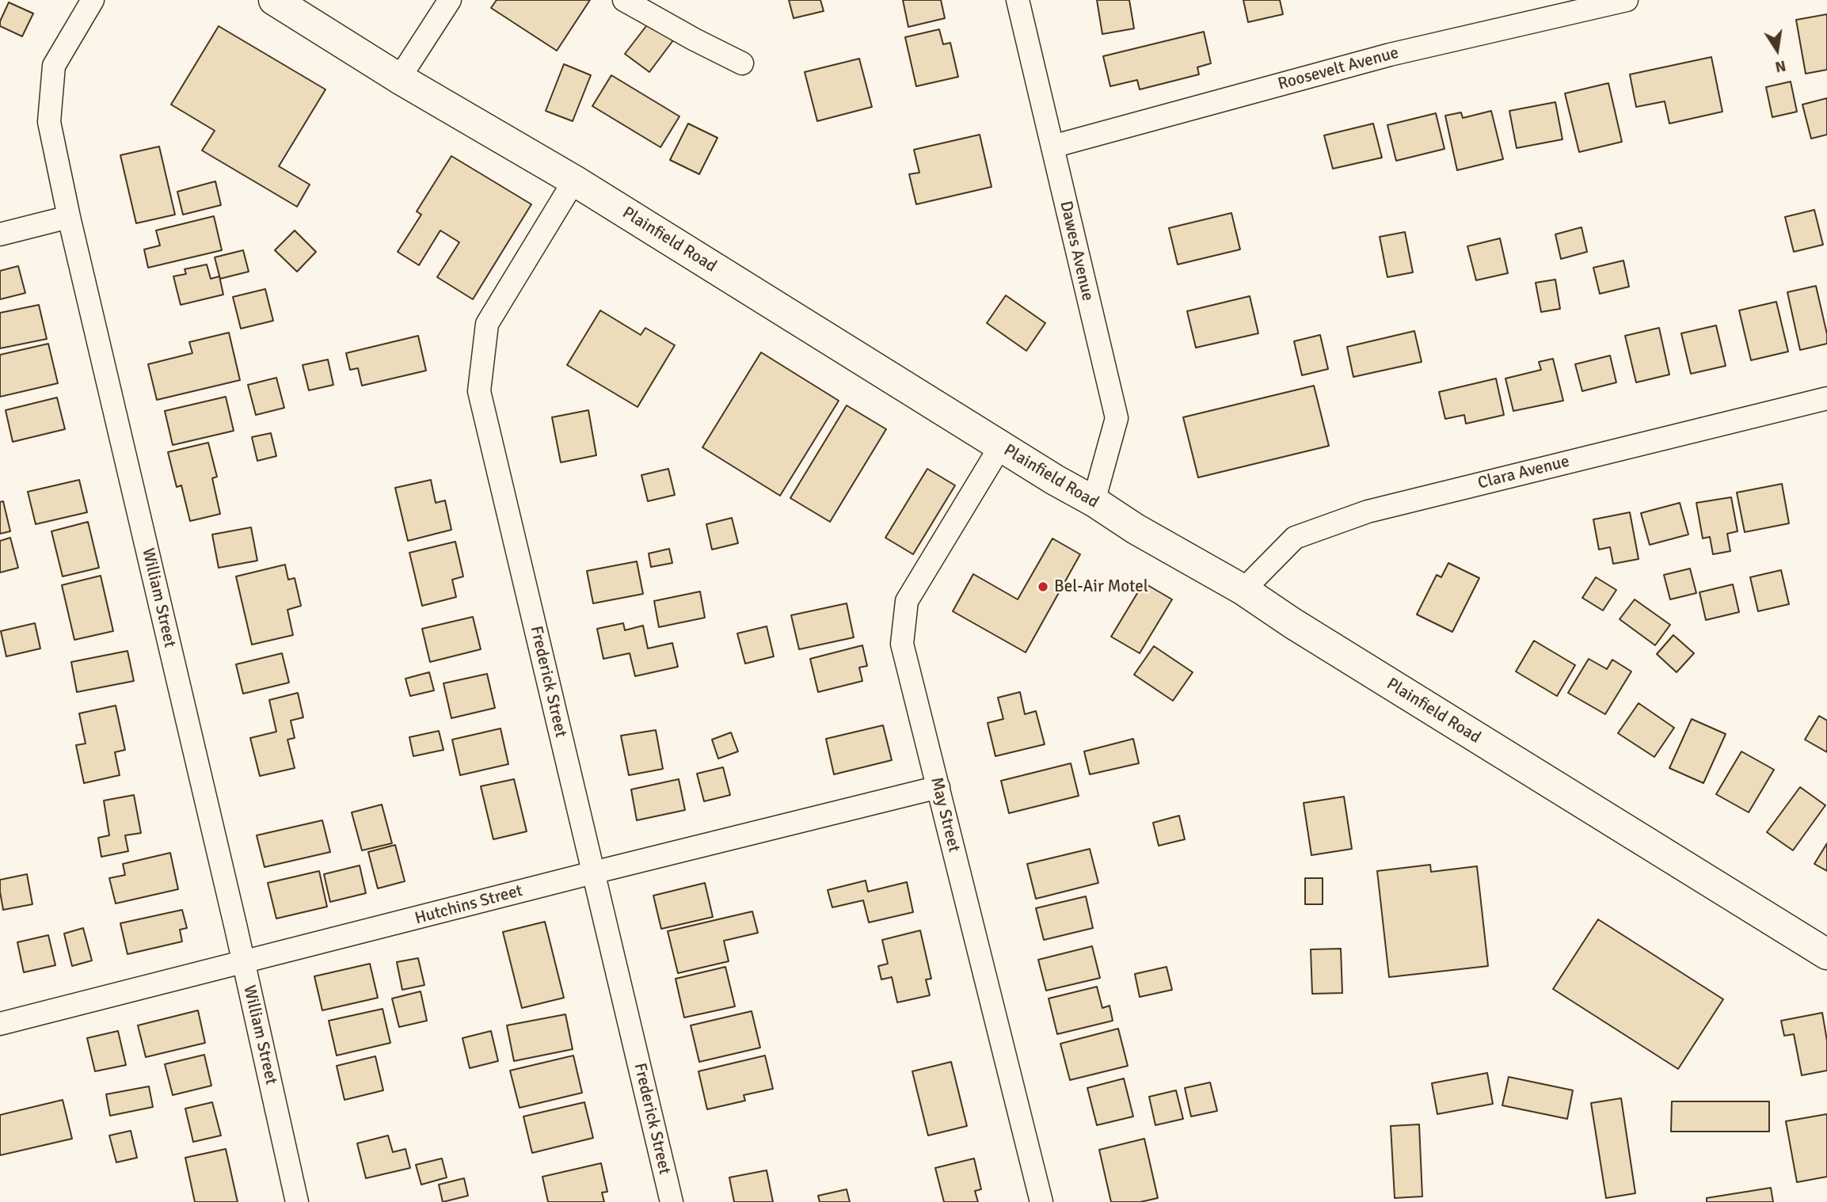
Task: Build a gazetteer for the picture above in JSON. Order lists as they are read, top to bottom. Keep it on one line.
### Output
{"streets":{"main road":["Plainfield Road"],"street":["Roosevelt Avenue","Dawes Avenue","Clara Avenue","William Street","Frederick Street","May Street","Hutchins Street"]},"crossings":[["Roosevelt Avenue","Dawes Avenue"],["Plainfield Road","Dawes Avenue"],["Plainfield Road","Clara Avenue"],["Plainfield Road","Frederick Street"],["Plainfield Road","May Street"],["William Street","Hutchins Street"],["Frederick Street","Hutchins Street"],["May Street","Hutchins Street"]],"places":["Bel-Air Motel"],"north":"bottom"}
